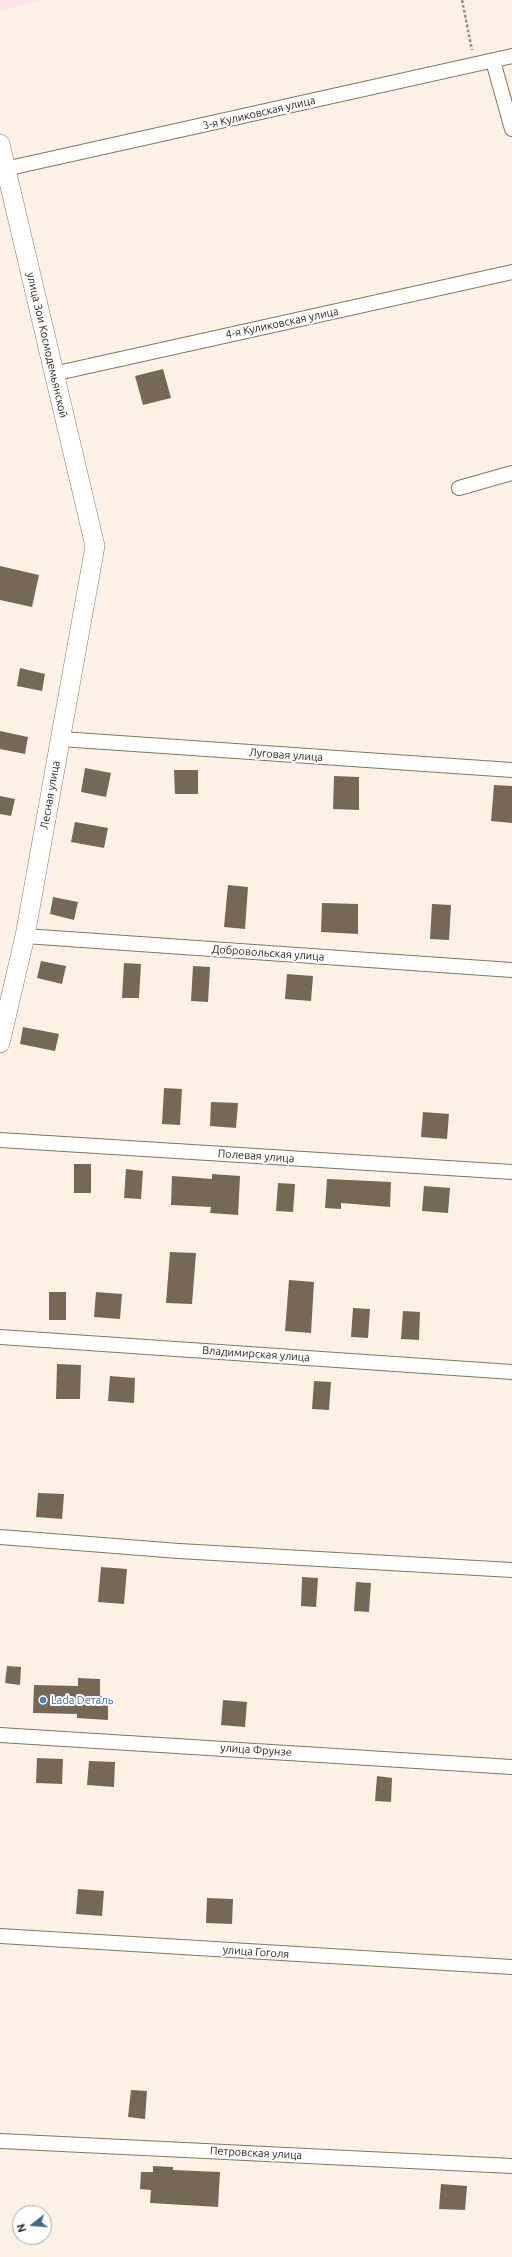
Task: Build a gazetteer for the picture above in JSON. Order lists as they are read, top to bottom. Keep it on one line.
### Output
{"streets":{"street":["3-я Куликовская улица","4-я Куликовская улица","улица Зои Космодемьянской","Луговая улица","Лесная улица","Добровольская улица","Полевая улица","Владимирская улица","улица Фрунзе","улица Гоголя","Петровская улица"]},"crossings":[["3-я Куликовская улица","улица Зои Космодемьянской"],["4-я Куликовская улица","улица Зои Космодемьянской"],["улица Зои Космодемьянской","Лесная улица"],["Луговая улица","Лесная улица"],["Лесная улица","Добровольская улица"]],"places":["Lada Dеталь"],"north":"left"}
